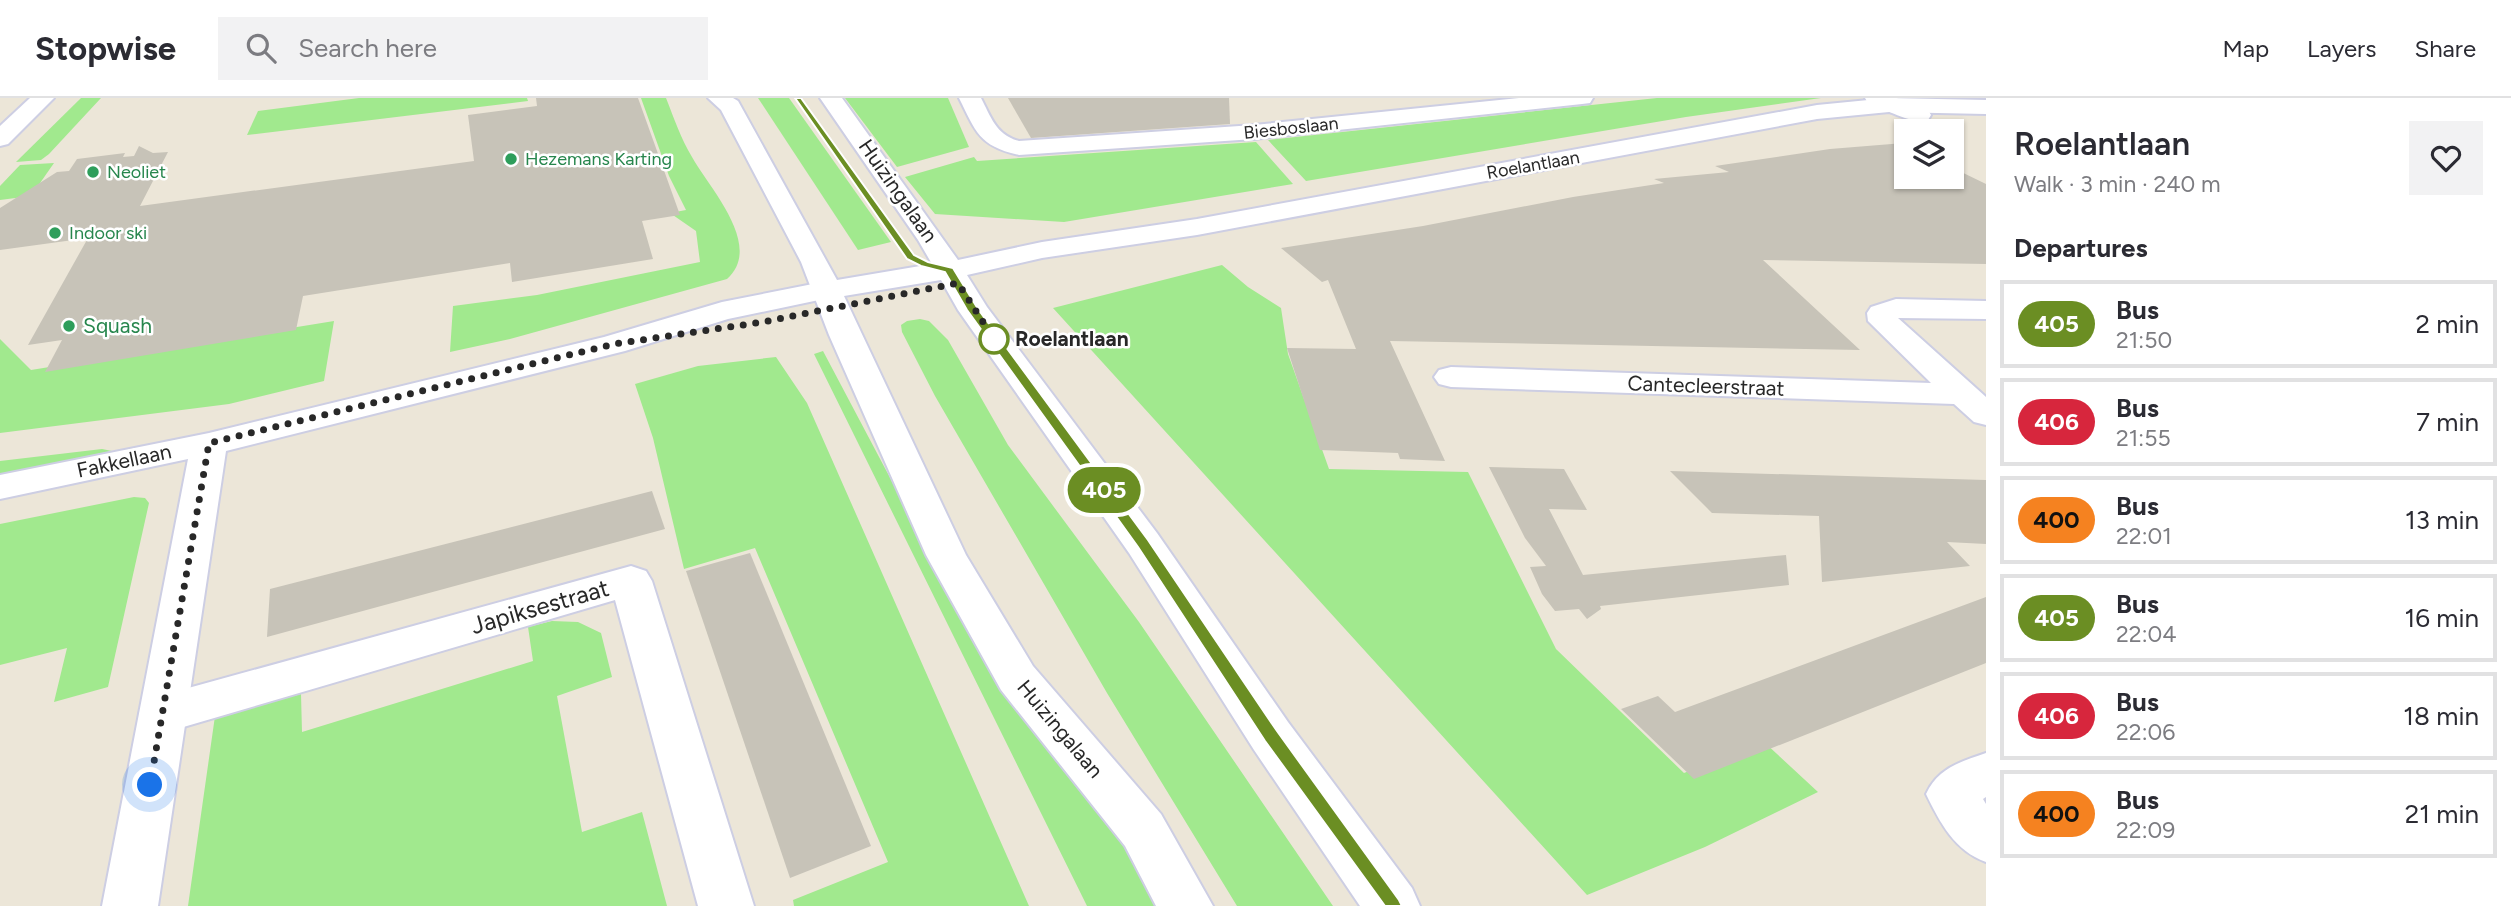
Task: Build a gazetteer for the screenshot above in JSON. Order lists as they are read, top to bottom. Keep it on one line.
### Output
{"streets":{"main road":["Biesboslaan","Roelantlaan","Huizingalaan","Cantecleerstraat","Fakkellaan","Japiksestraat"]},"crossings":[["Roelantlaan","Huizingalaan"],["Roelantlaan","Fakkellaan"],["Huizingalaan","Fakkellaan"]],"places":["Hezemans Karting","Neoliet","Indoor ski","Squash","Roelantlaan"],"lines":["bus line 405"],"page":{"header":"Stopwise","search":"Search here","nav":["Map","Layers","Share"],"on_map":"405","heading":[["Roelantlaan","Walk · 3 min · 240 m"],"Departures"],"list":[{"mark":"405","name":"Bus","note":"21:50","value":"2 min"},{"mark":"406","name":"Bus","note":"21:55","value":"7 min"},{"mark":"400","name":"Bus","note":"22:01","value":"13 min"},{"mark":"405","name":"Bus","note":"22:04","value":"16 min"},{"mark":"406","name":"Bus","note":"22:06","value":"18 min"},{"mark":"400","name":"Bus","note":"22:09","value":"21 min"}]}}
